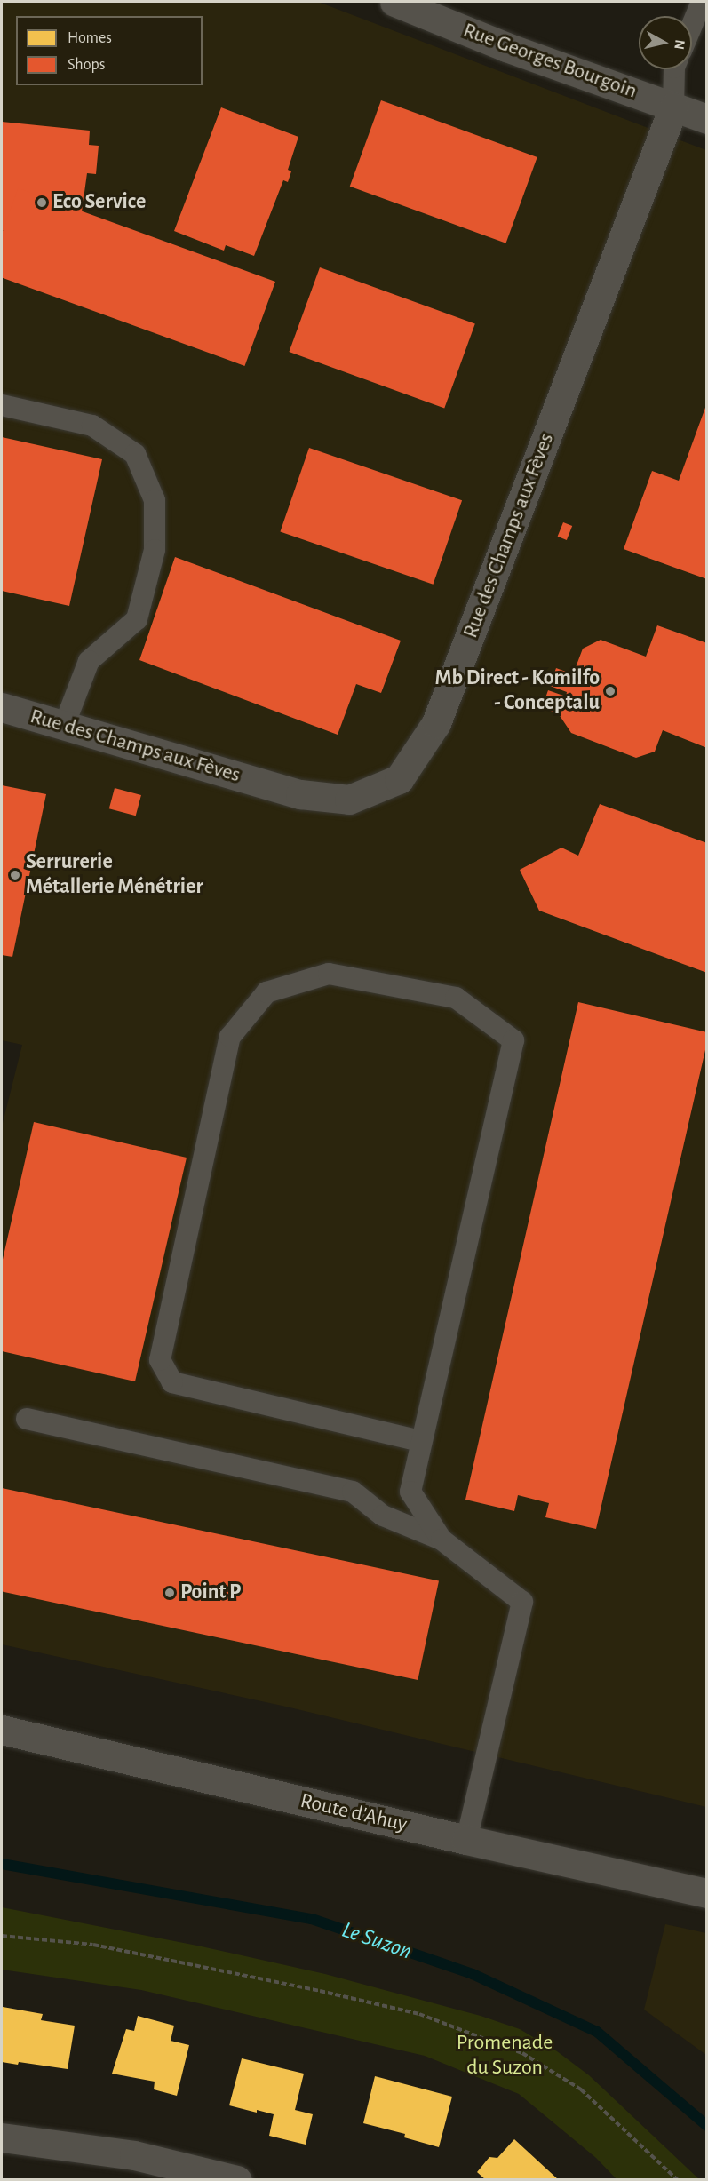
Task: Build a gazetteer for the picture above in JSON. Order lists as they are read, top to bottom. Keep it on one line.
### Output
{"streets":{"street":["Rue Georges Bourgoin","Rue des Champs aux Fèves","Route d'Ahuy"]},"crossings":[["Rue Georges Bourgoin","Rue des Champs aux Fèves"]],"water":["Le Suzon"],"parks":["Promenade du Suzon"],"places":["Eco Service","Mb Direct - Komilfo - Conceptalu","Serrurerie Métallerie Ménétrier","Point P"],"legend":["Homes","Shops"],"north":"right"}
